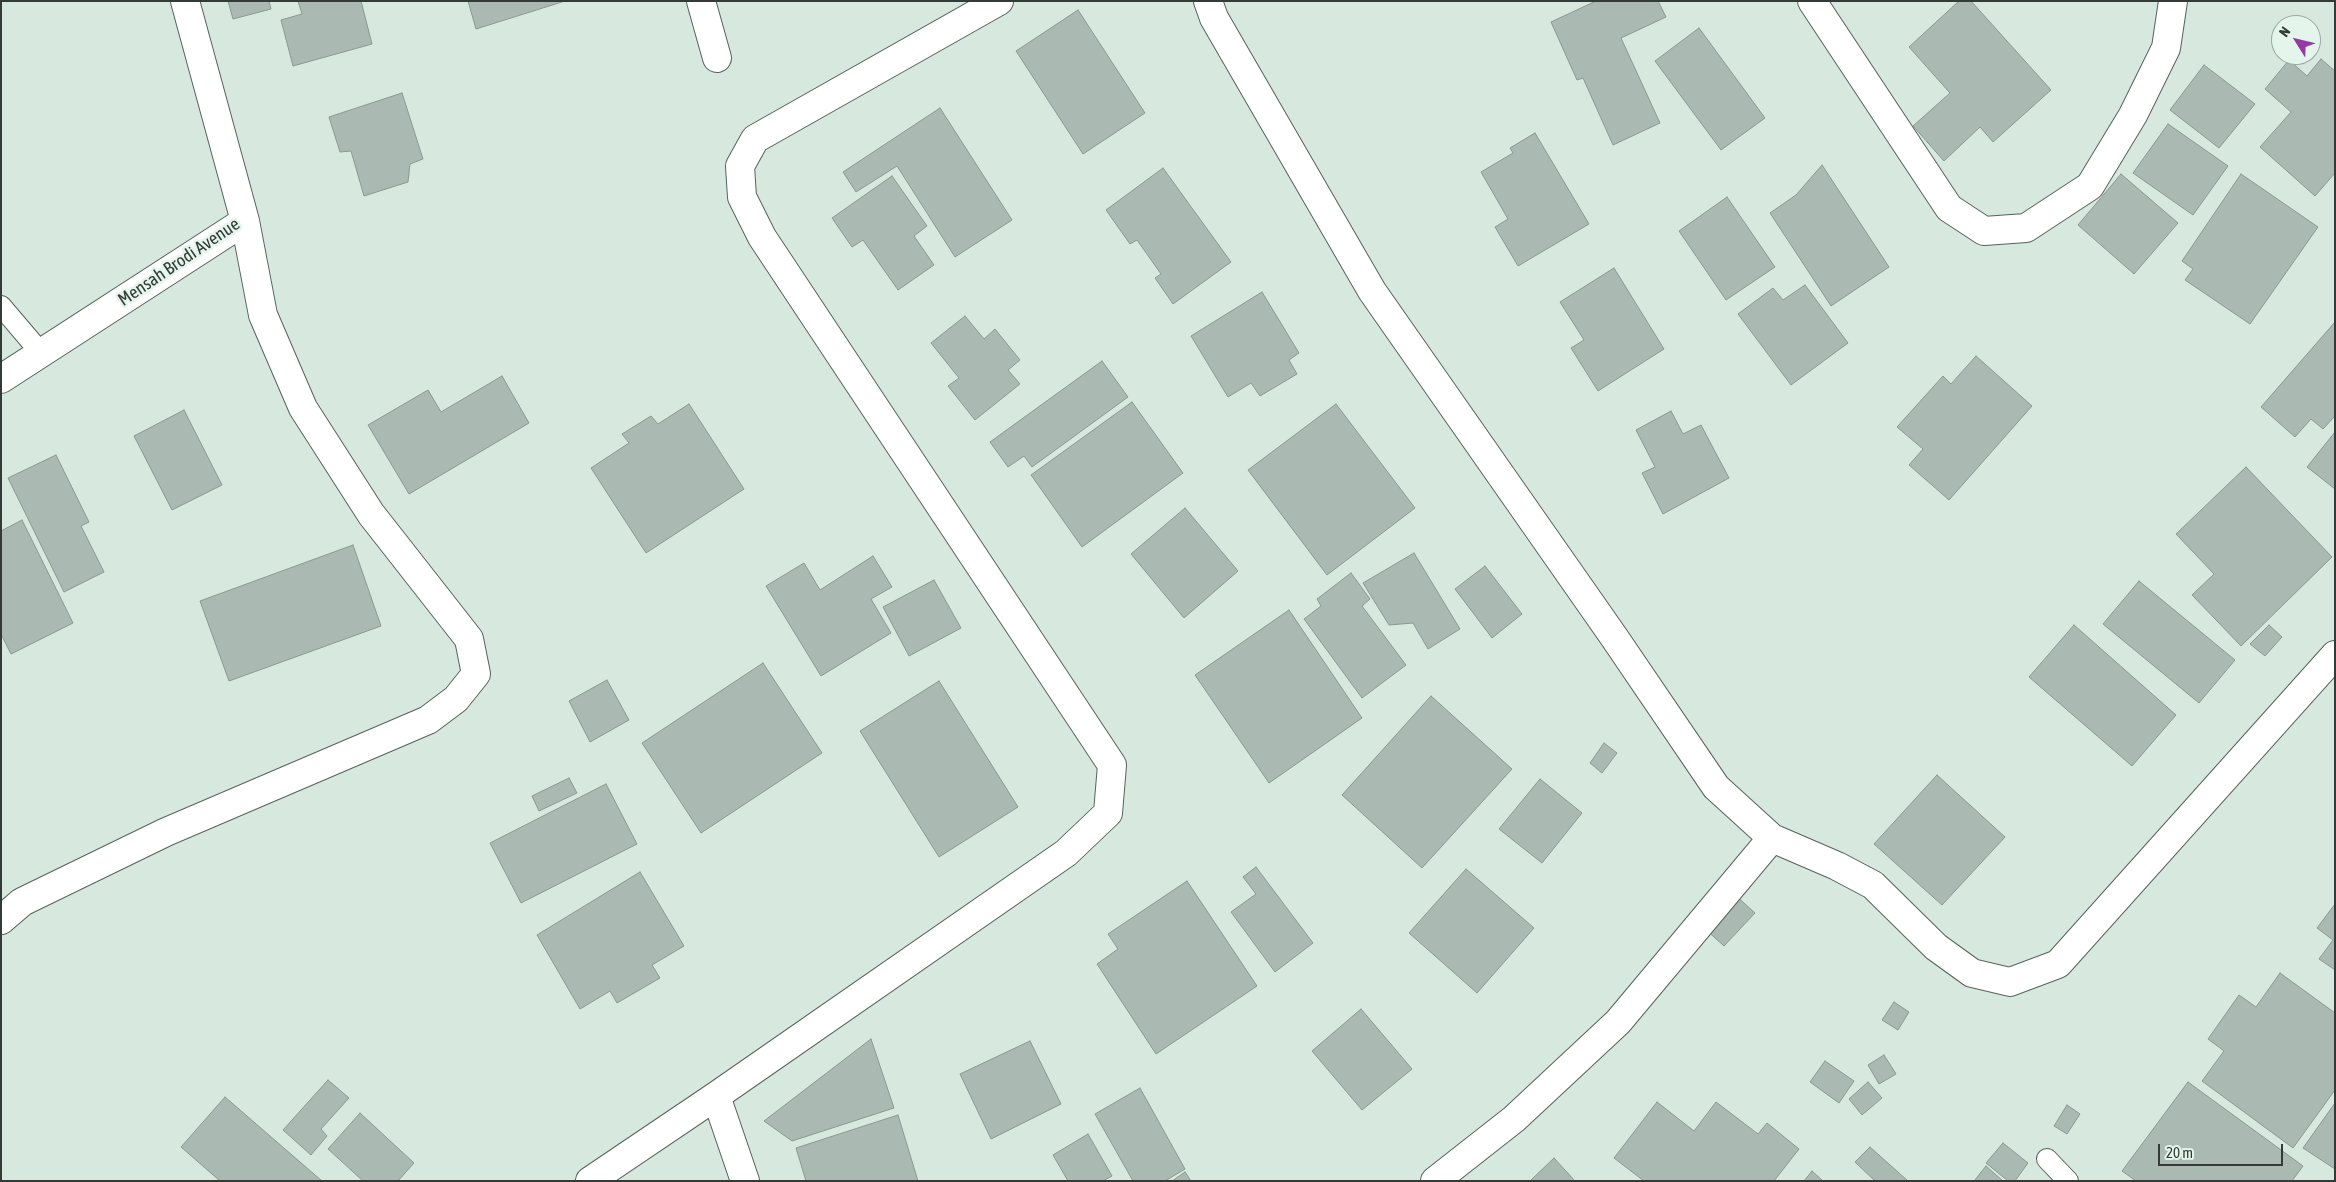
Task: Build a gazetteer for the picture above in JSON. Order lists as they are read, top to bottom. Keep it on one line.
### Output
{"streets":{"street":["Mensah Brodi Avenue"]},"scale_bar":"20 m","north":"top left"}
